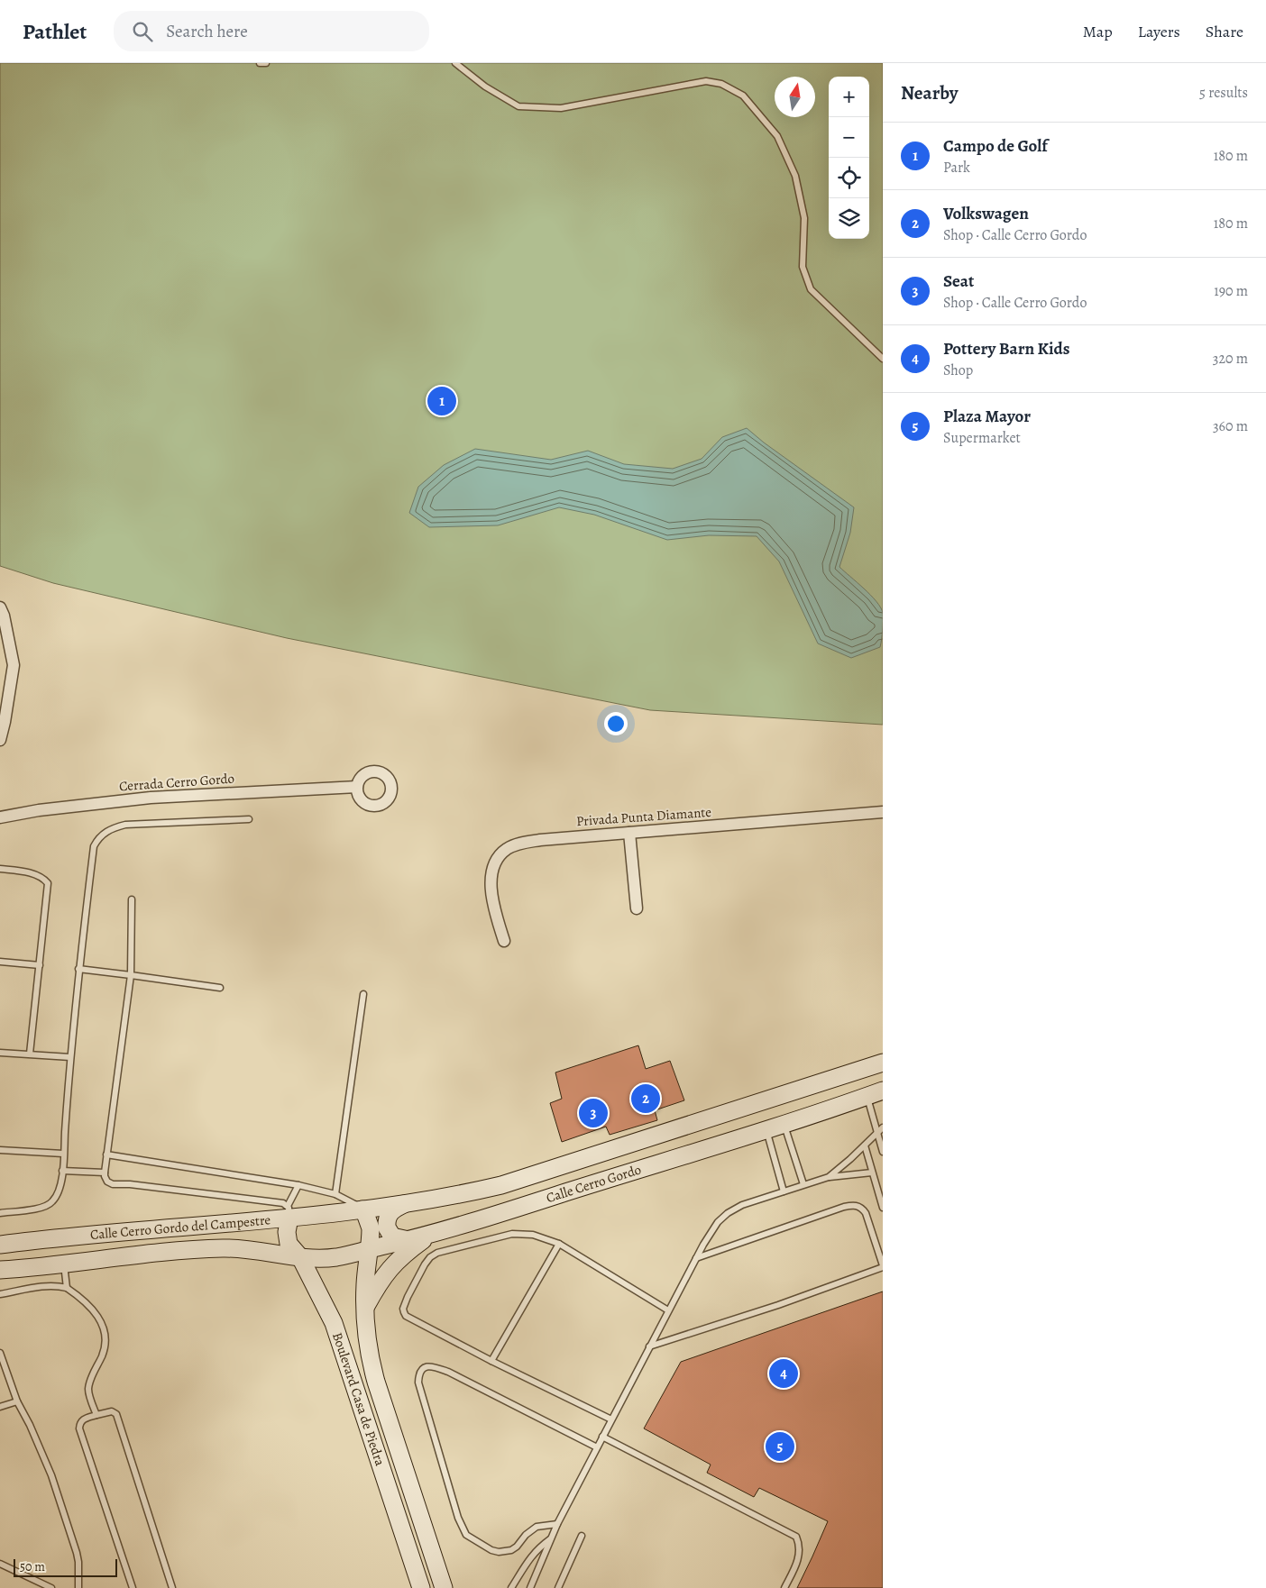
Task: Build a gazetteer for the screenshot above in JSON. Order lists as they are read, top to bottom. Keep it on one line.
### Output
{"streets":{"main road":["Calle Cerro Gordo","Calle Cerro Gordo del Campestre","Boulevard Casa de Piedra"],"street":["Cerrada Cerro Gordo","Privada Punta Diamante"]},"crossings":[["Calle Cerro Gordo","Calle Cerro Gordo del Campestre"],["Calle Cerro Gordo","Boulevard Casa de Piedra"],["Calle Cerro Gordo del Campestre","Boulevard Casa de Piedra"]],"scale_bar":"50 m","north":"top","page":{"header":"Pathlet","search":"Search here","nav":["Map","Layers","Share"],"heading":["Nearby","5 results"],"map_buttons":["+","−"],"list":[{"mark":"1","name":"Campo de Golf","note":"Park","value":"180 m"},{"mark":"2","name":"Volkswagen","note":"Shop · Calle Cerro Gordo","value":"180 m"},{"mark":"3","name":"Seat","note":"Shop · Calle Cerro Gordo","value":"190 m"},{"mark":"4","name":"Pottery Barn Kids","note":"Shop","value":"320 m"},{"mark":"5","name":"Plaza Mayor","note":"Supermarket","value":"360 m"}],"pins":["1","2","3","4","5"],"scale":"50 m"}}
